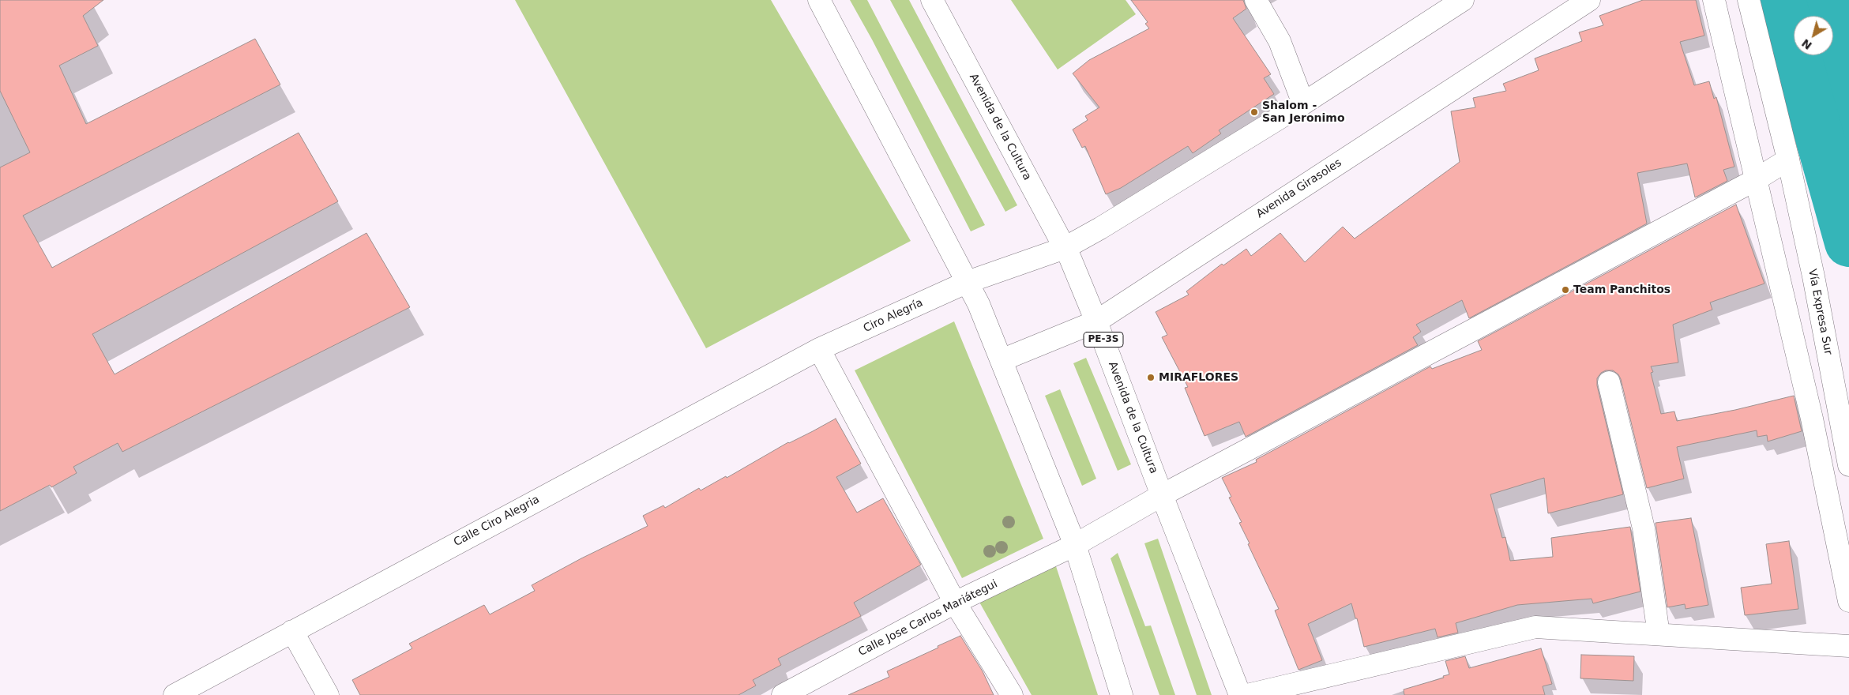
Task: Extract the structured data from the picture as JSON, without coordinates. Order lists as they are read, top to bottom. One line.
{"streets":{"main road":["Avenida de la Cultura","Avenida Girasoles","Vía Expresa Sur","Ciro Alegría","PE-3S","Calle Ciro Alegria","Calle Jose Carlos Mariátegui"]},"crossings":[["Avenida de la Cultura","Avenida Girasoles"],["Avenida de la Cultura","Calle Jose Carlos Mariátegui"],["Vía Expresa Sur","Calle Jose Carlos Mariátegui"],["Ciro Alegría","Calle Ciro Alegria"]],"places":["Shalom - San Jeronimo","Team Panchitos","MIRAFLORES"],"north":"bottom left"}
